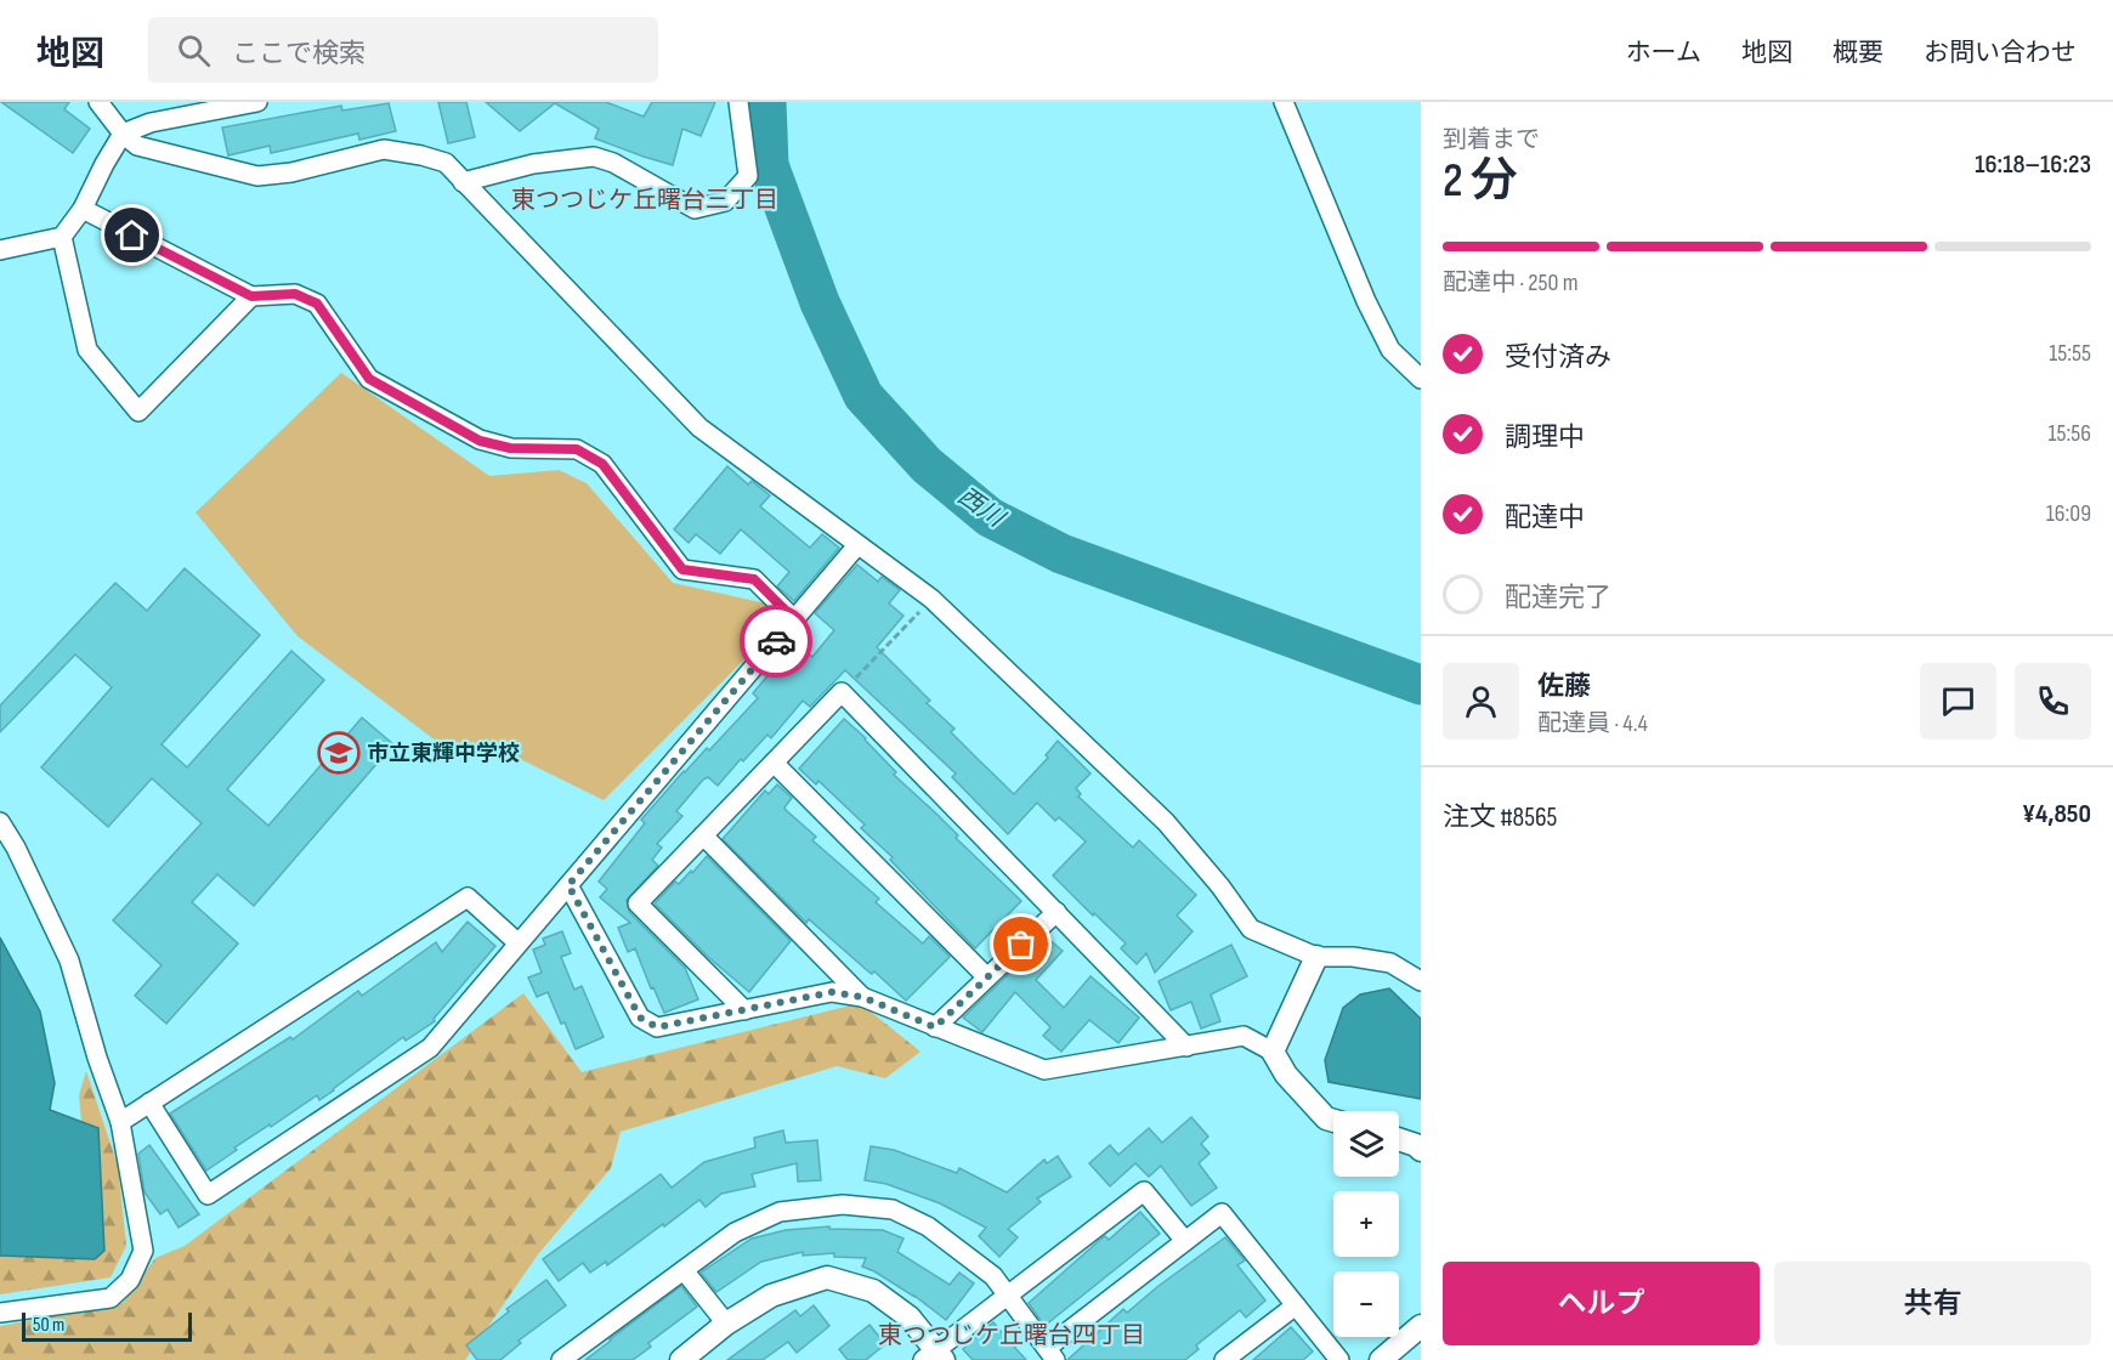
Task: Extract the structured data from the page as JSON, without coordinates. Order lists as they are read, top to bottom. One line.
{"districts":["東つつじケ丘曙台三丁目","東つつじケ丘曙台四丁目"],"water":["西川"],"places":{"school or university":["市立東輝中学校"]},"scale_bar":"50 m","page":{"header":"地図","search":"ここで検索","nav":["ホーム","地図","概要","お問い合わせ"],"heading":["2 分","到着まで","16:18–16:23"],"panel":["佐藤","配達員 · 4.4","注文 #8565","¥4,850"],"bar":"配達中 · 250 m","list":[["受付済み","15:55"],["調理中","15:56"],["配達中","16:09"],"配達完了"],"map_buttons":["+","−"],"buttons":["ヘルプ","共有"],"scale":"50 m"}}
